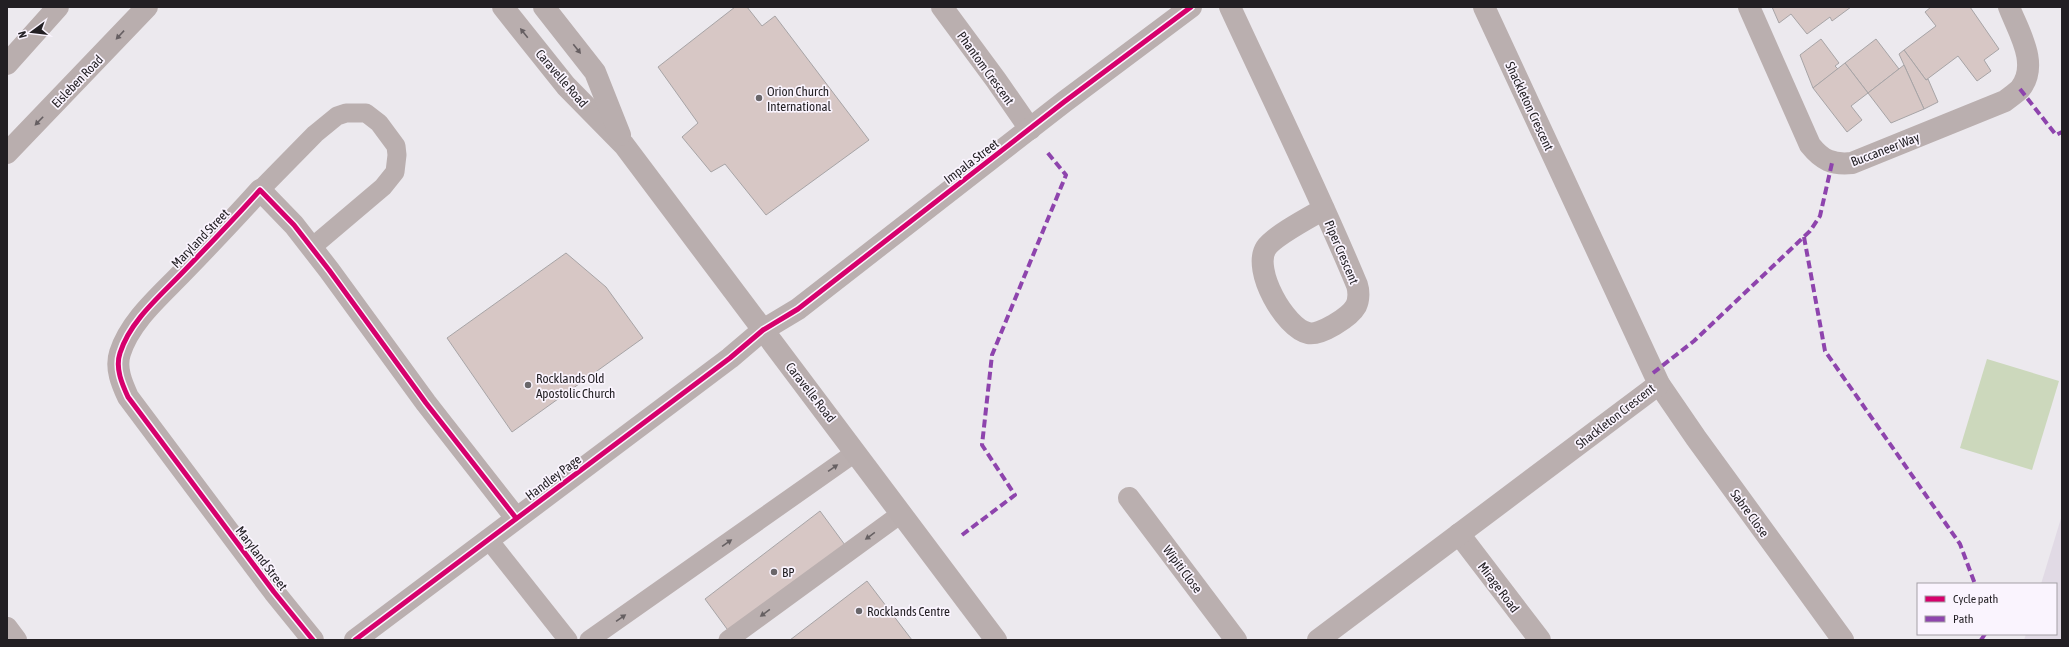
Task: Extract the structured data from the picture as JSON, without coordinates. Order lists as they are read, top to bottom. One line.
{"streets":{"street":["Phantom Crescent","Caravelle Road","Eisleben Road","Shackleton Crescent","Buccaneer Way","Impala Street","Maryland Street","Piper Crescent","Handley Page","Sabre Close","Wipiti Close","Mirage Road"]},"crossings":[["Phantom Crescent","Impala Street"],["Caravelle Road","Impala Street"],["Caravelle Road","Handley Page"],["Shackleton Crescent","Sabre Close"],["Shackleton Crescent","Mirage Road"],["Impala Street","Handley Page"]],"places":["Orion Church International","Rocklands Old Apostolic Church","BP","Rocklands Centre"],"legend":["Cycle path","Path"],"north":"left"}
